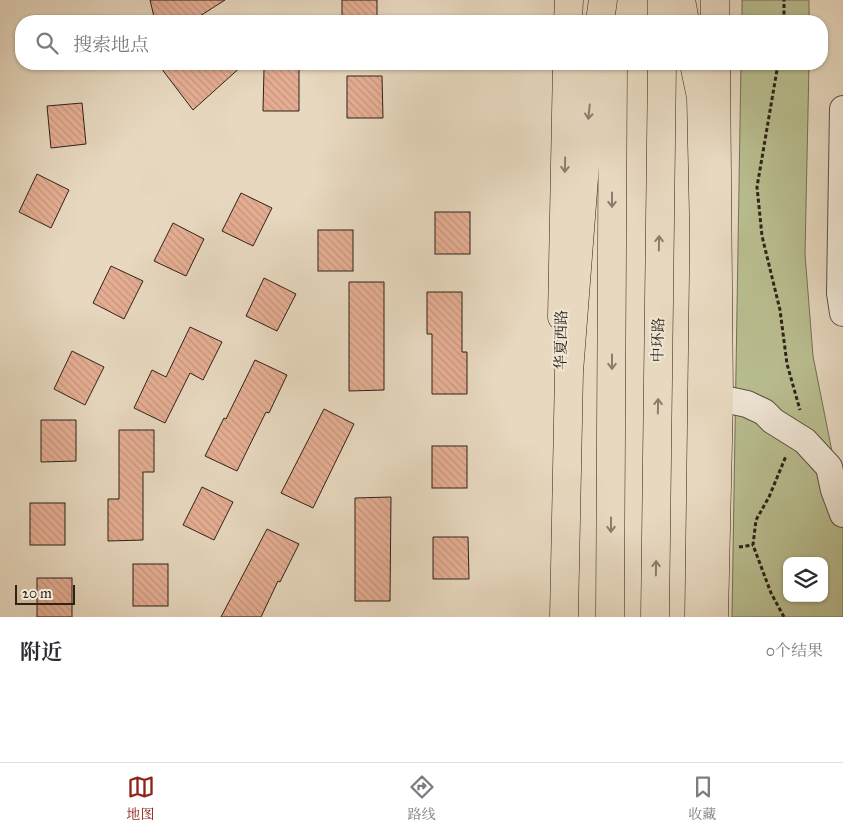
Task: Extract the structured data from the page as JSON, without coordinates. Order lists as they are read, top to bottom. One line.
{"streets":{"main road":["华夏西路","中环路"]},"scale_bar":"20 m","page":{"search":"搜索地点","scale":"20 m","heading":["附近","0个结果"],"nav":["地图","路线","收藏"]}}
